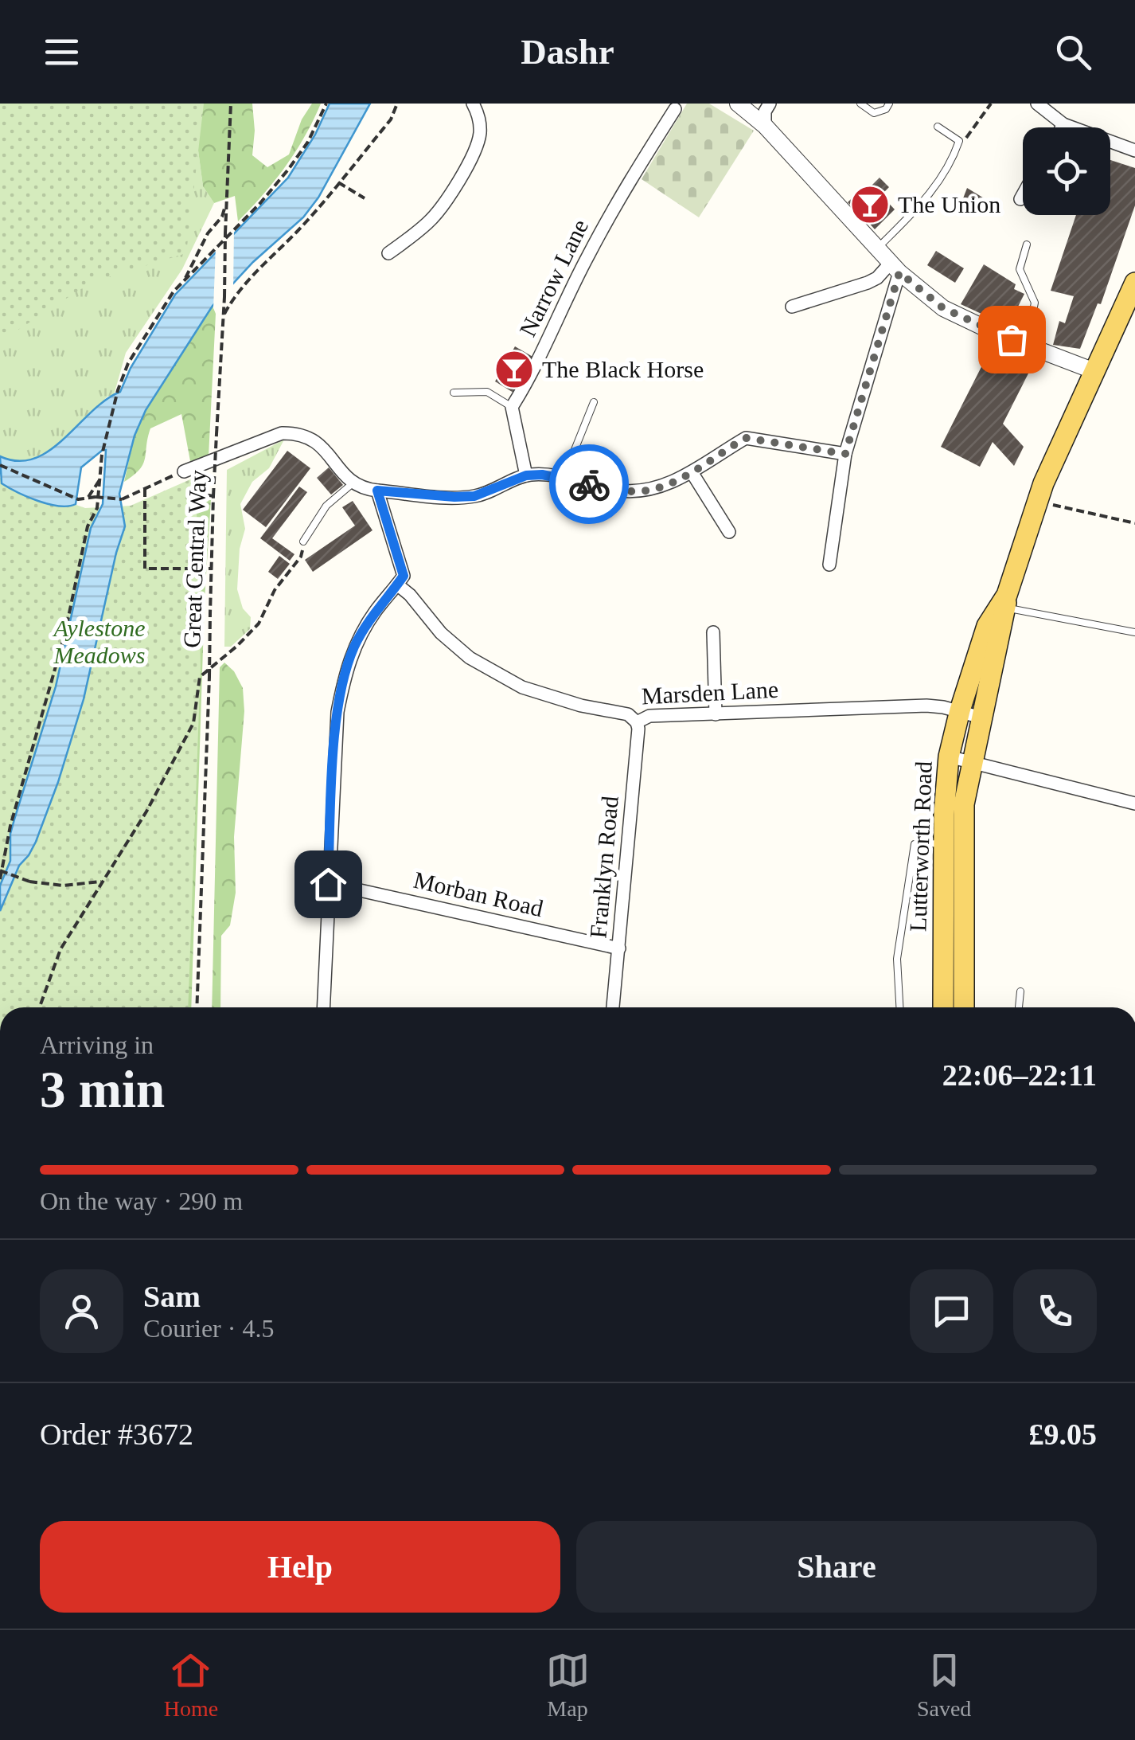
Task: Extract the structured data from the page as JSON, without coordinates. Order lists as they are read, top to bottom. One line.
{"streets":{"main road":["Lutterworth Road"],"street":["Narrow Lane","Marsden Lane","Franklyn Road","Morban Road"],"path":["Great Central Way"]},"crossings":[["Marsden Lane","Lutterworth Road"],["Marsden Lane","Franklyn Road"],["Franklyn Road","Morban Road"]],"parks":["Aylestone Meadows"],"places":{"bar":["The Union","The Black Horse"]},"page":{"header":"Dashr","heading":["3 min","Arriving in","22:06–22:11"],"panel":["Sam","Courier · 4.5","Order #3672","£9.05"],"bar":"On the way · 290 m","buttons":["Help","Share"],"tabs":["Home","Map","Saved"]}}
